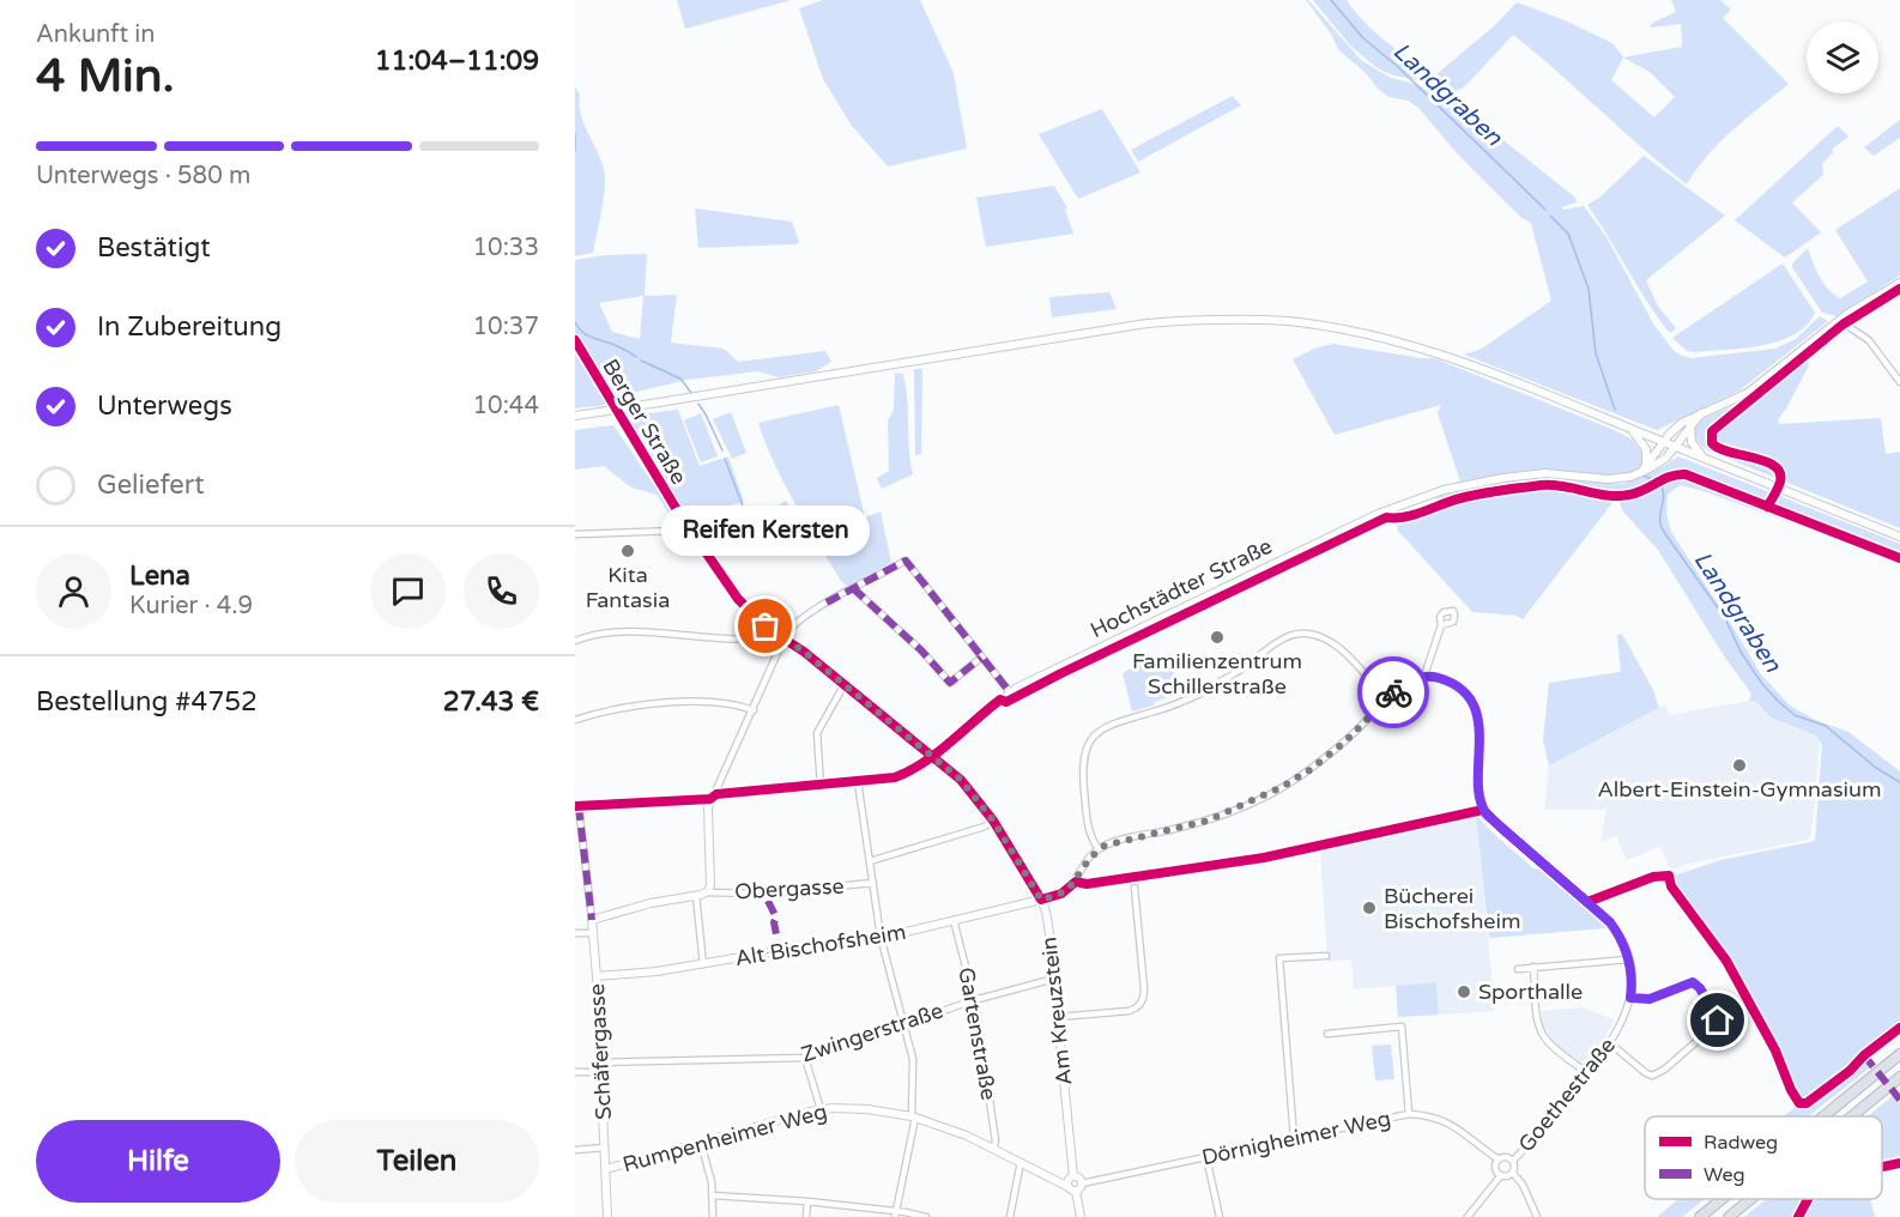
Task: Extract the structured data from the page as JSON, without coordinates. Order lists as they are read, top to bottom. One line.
{"streets":{"street":["Berger Straße","Hochstädter Straße","Obergasse","Alt Bischofsheim","Am Kreuzstein","Zwingerstraße","Gartenstraße","Schäfergasse","Goethestraße","Rumpenheimer Weg","Dörnigheimer Weg"]},"crossings":[["Berger Straße","Hochstädter Straße"],["Berger Straße","Am Kreuzstein"],["Hochstädter Straße","Am Kreuzstein"],["Obergasse","Schäfergasse"],["Alt Bischofsheim","Am Kreuzstein"],["Alt Bischofsheim","Gartenstraße"],["Alt Bischofsheim","Schäfergasse"],["Am Kreuzstein","Zwingerstraße"],["Am Kreuzstein","Rumpenheimer Weg"],["Zwingerstraße","Gartenstraße"],["Zwingerstraße","Schäfergasse"],["Gartenstraße","Rumpenheimer Weg"],["Schäfergasse","Rumpenheimer Weg"],["Goethestraße","Dörnigheimer Weg"]],"water":["Landgraben"],"places":["Kita Fantasia","Reifen Kersten","Familienzentrum Schillerstraße","Albert-Einstein-Gymnasium","Bücherei Bischofsheim","Sporthalle"],"legend":["Radweg","Weg"],"page":{"heading":["4 Min.","Ankunft in","11:04–11:09"],"panel":["Lena","Kurier · 4.9","Bestellung #4752","27.43 €"],"bar":"Unterwegs · 580 m","list":[["Bestätigt","10:33"],["In Zubereitung","10:37"],["Unterwegs","10:44"],"Geliefert"],"bubble":"Reifen Kersten","buttons":["Hilfe","Teilen"]}}
